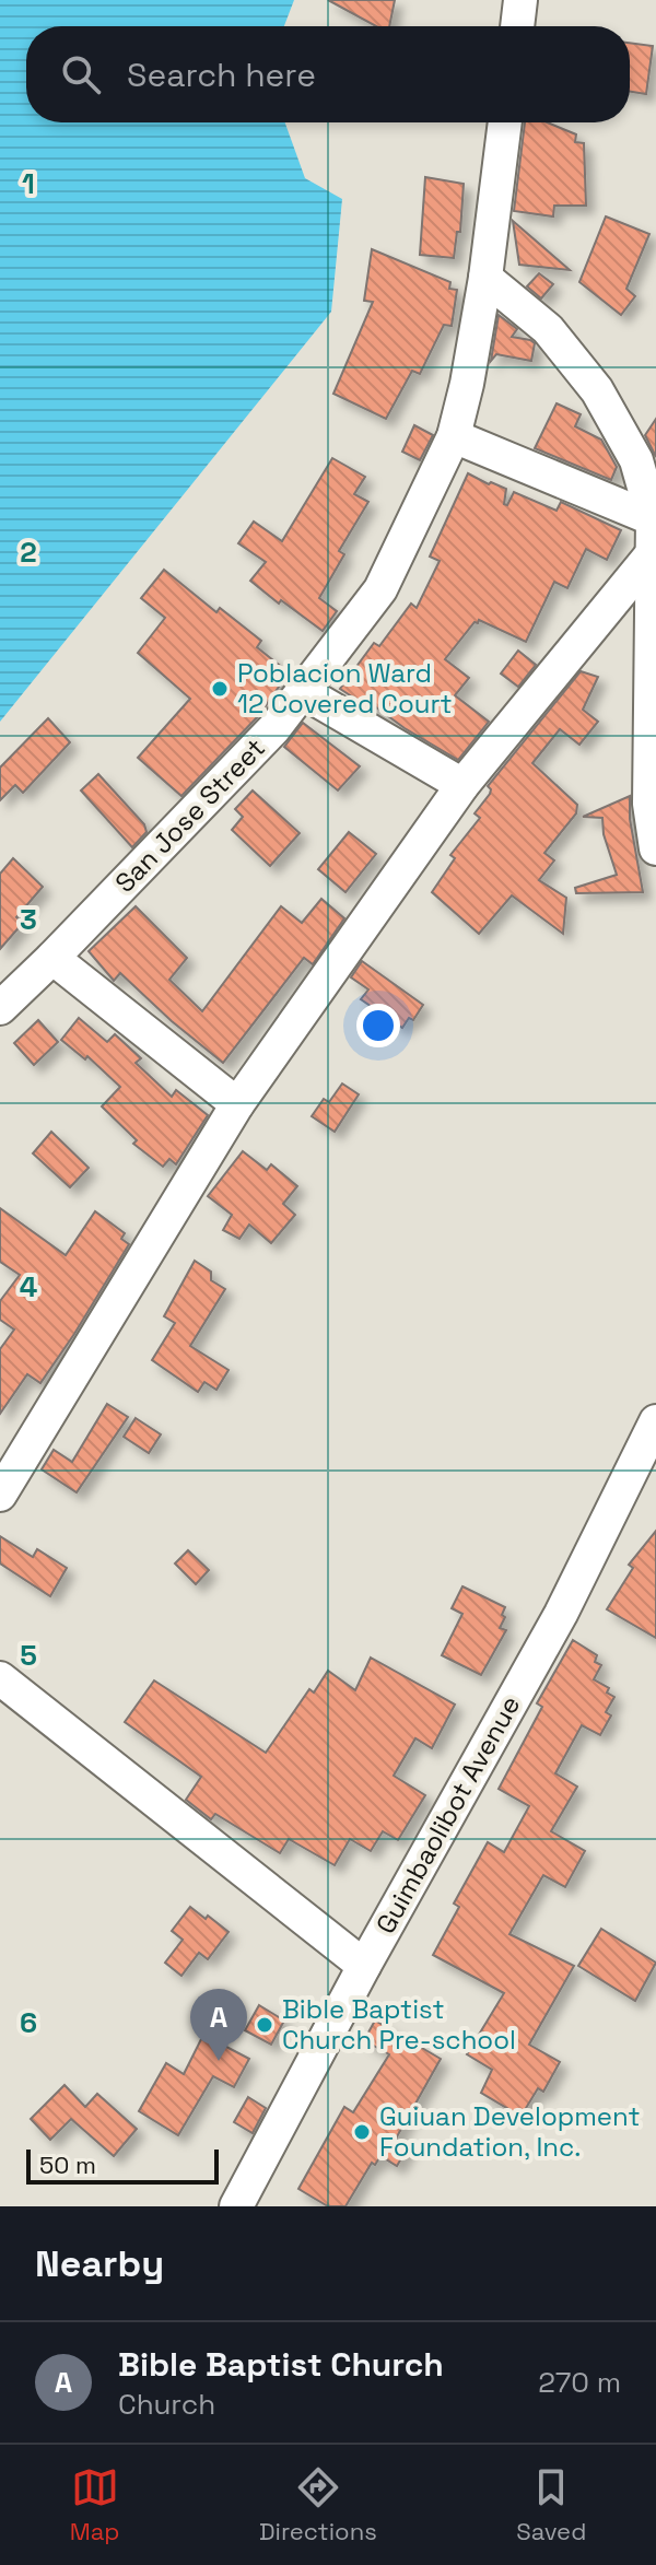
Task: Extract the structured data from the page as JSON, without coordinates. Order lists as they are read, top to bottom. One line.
{"streets":{"street":["San Jose Street","Guimbaolibot Avenue"]},"places":["Poblacion Ward 12 Covered Court","Bible Baptist Church Pre-school","Guiuan Development Foundation, Inc."],"scale_bar":"50 m","page":{"search":"Search here","pins":"A","scale":"50 m","heading":"Nearby","list":[{"mark":"A","name":"Bible Baptist Church","note":"Church","value":"270 m"}],"nav":["Map","Directions","Saved"]},"grid":{"rows":["1","2","3","4","5","6"]}}
